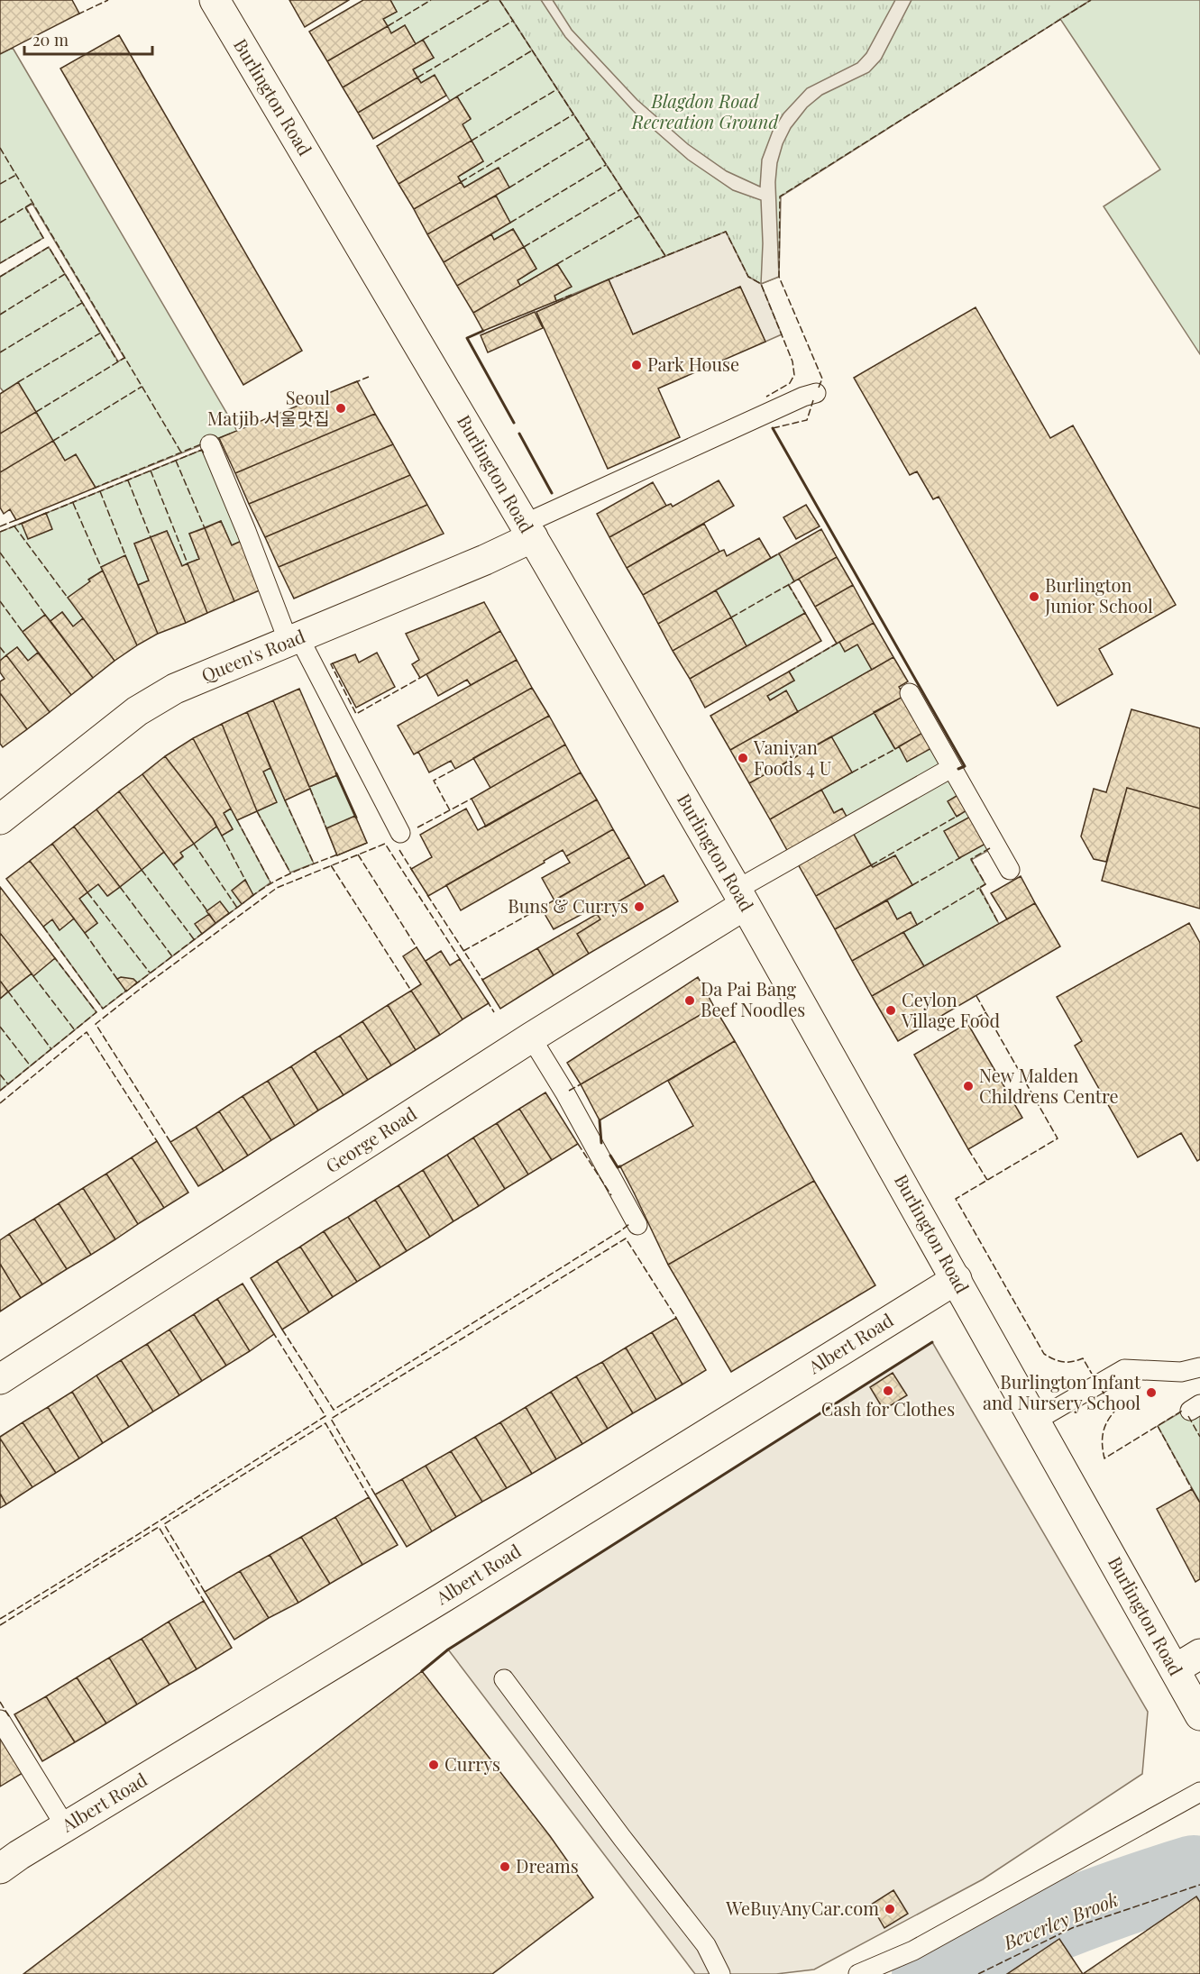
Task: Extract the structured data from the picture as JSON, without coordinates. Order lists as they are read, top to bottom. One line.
{"streets":{"street":["Burlington Road","Queen's Road","George Road","Albert Road"]},"crossings":[["Burlington Road","Queen's Road"],["Burlington Road","George Road"],["Burlington Road","Albert Road"]],"water":["Beverley Brook"],"parks":["Blagdon Road Recreation Ground"],"places":["Park House","Seoul Matjib 서울맛집","Burlington Junior School","Vaniyan Foods 4 U","Buns & Currys","Da Pai Bang Beef Noodles","Ceylon Village Food","New Malden Childrens Centre","Cash for Clothes","Burlington Infant and Nursery School","Currys","Dreams","WeBuyAnyCar.com"],"scale_bar":"20 m"}
